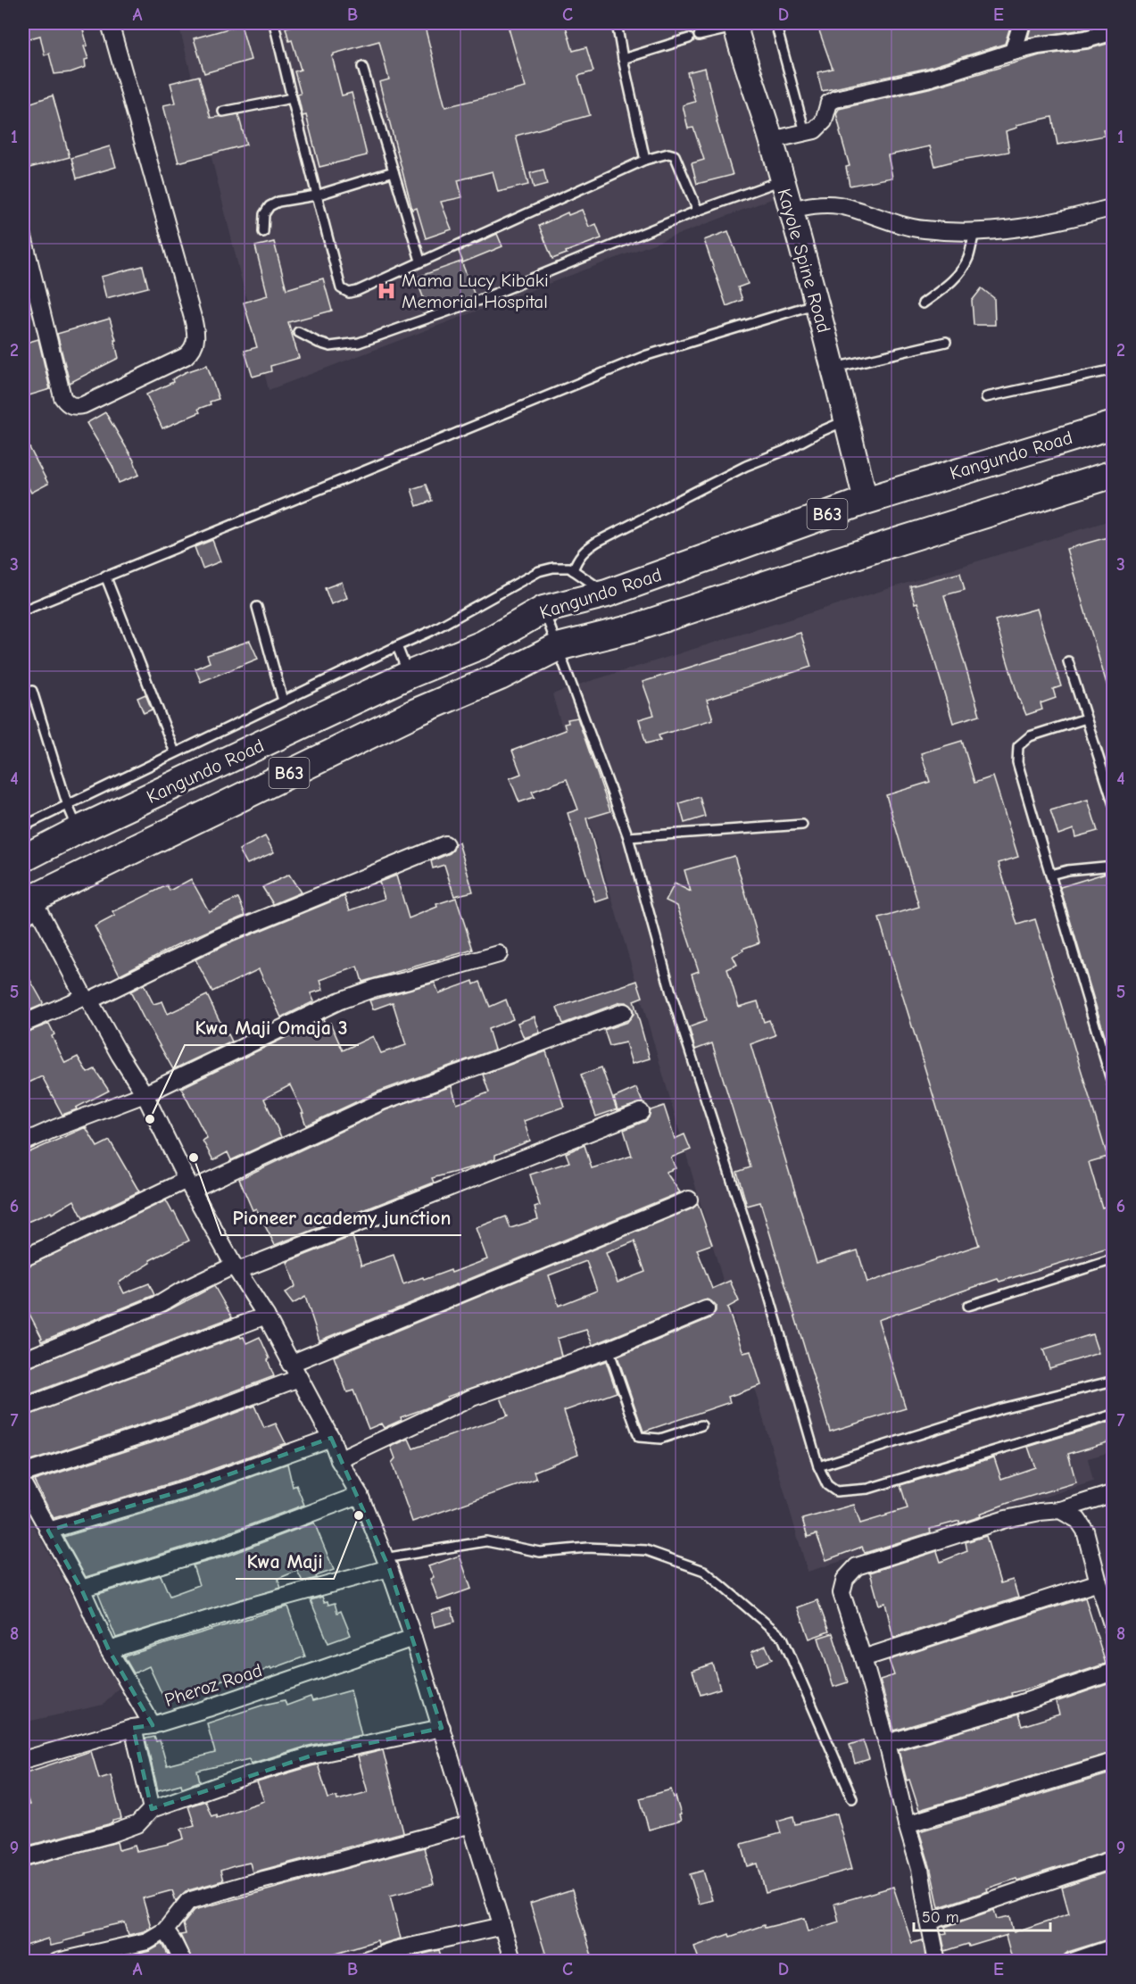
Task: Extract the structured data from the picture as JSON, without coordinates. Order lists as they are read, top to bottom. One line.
{"streets":{"highway":["Kangundo Road","B63"],"main road":["Kayole Spine Road"],"street":["Pheroz Road"]},"crossings":[["Kayole Spine Road","Kangundo Road"]],"places":{"hospital":["Mama Lucy Kibaki Memorial Hospital"],"other":["Kwa Maji Omaja 3","Pioneer academy junction","Kwa Maji"]},"scale_bar":"50 m","grid":{"columns":["A","B","C","D","E"],"rows":["1","2","3","4","5","6","7","8","9"]}}
